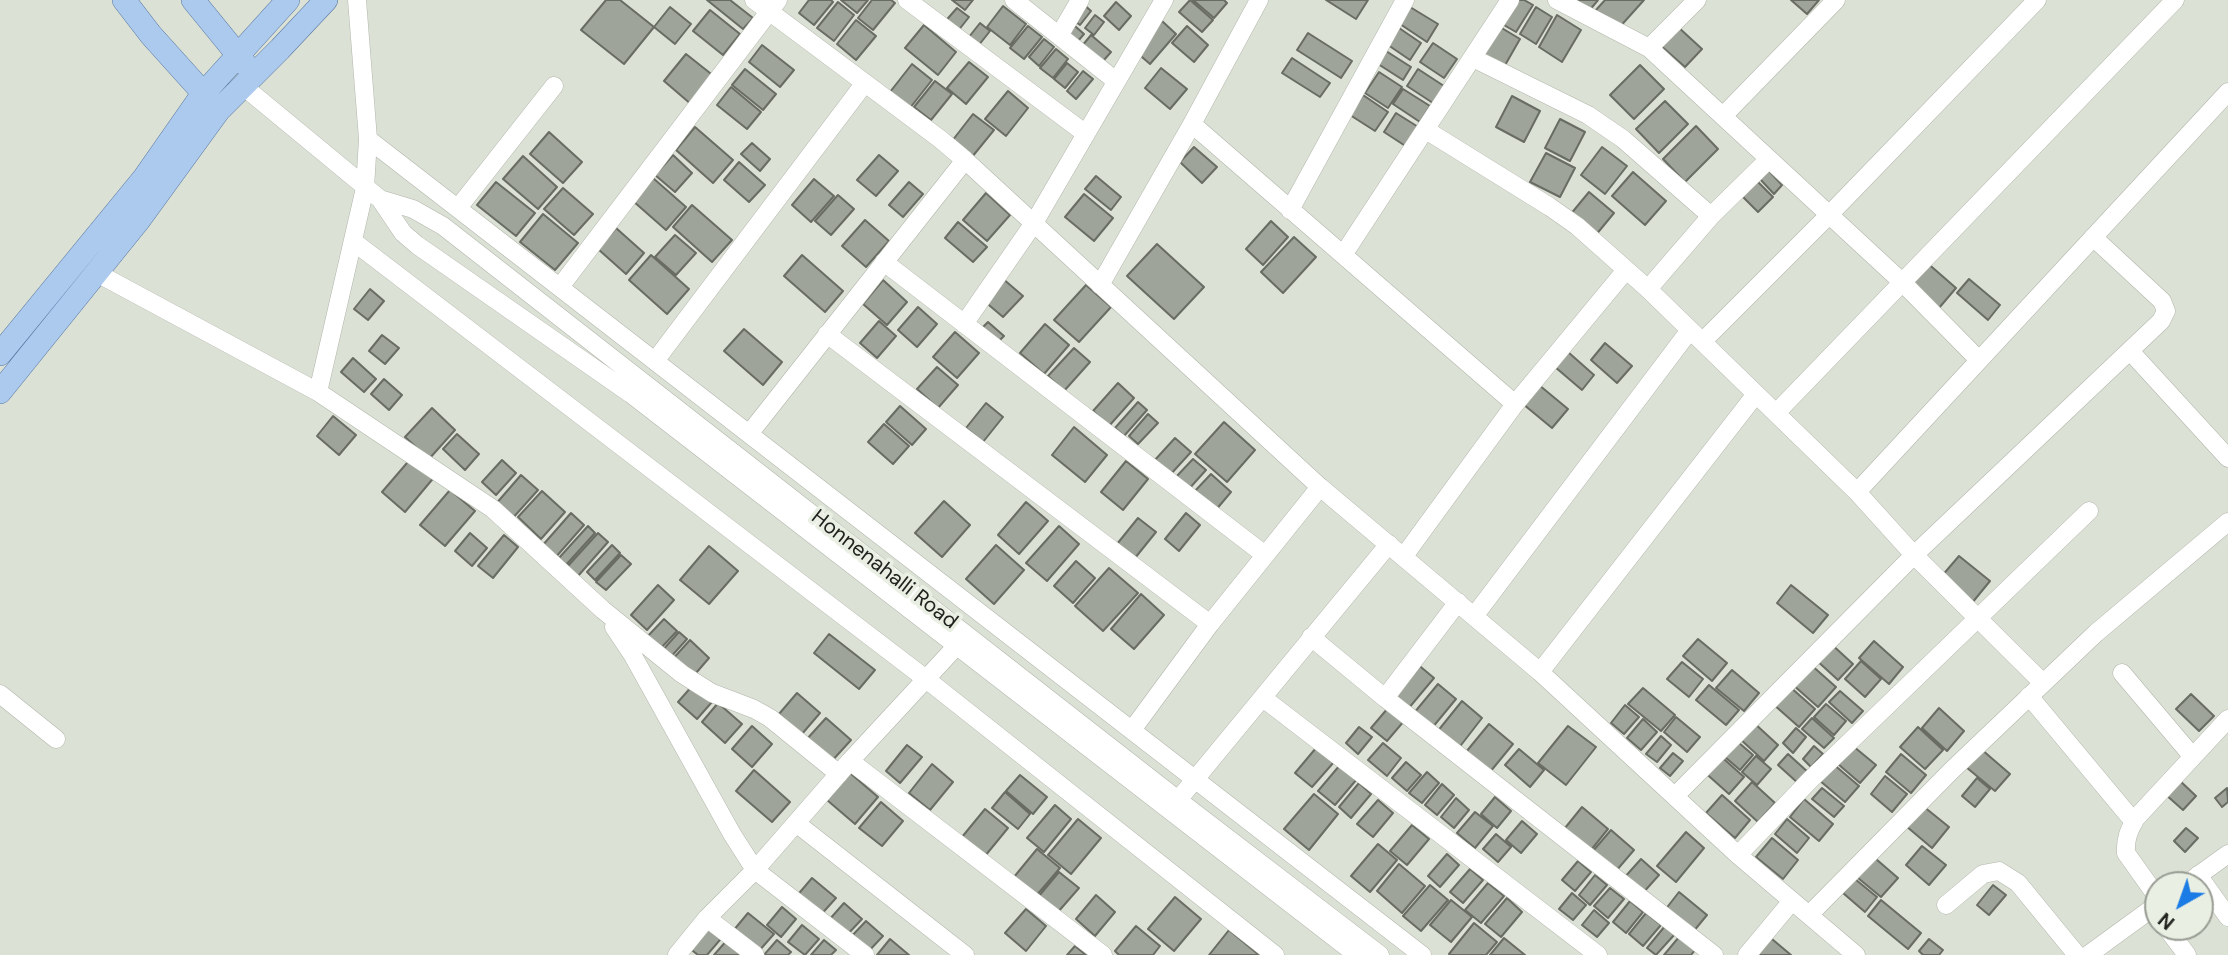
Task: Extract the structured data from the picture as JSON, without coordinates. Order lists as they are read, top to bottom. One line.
{"streets":{"street":["Honnenahalli Road"]},"north":"bottom left"}
